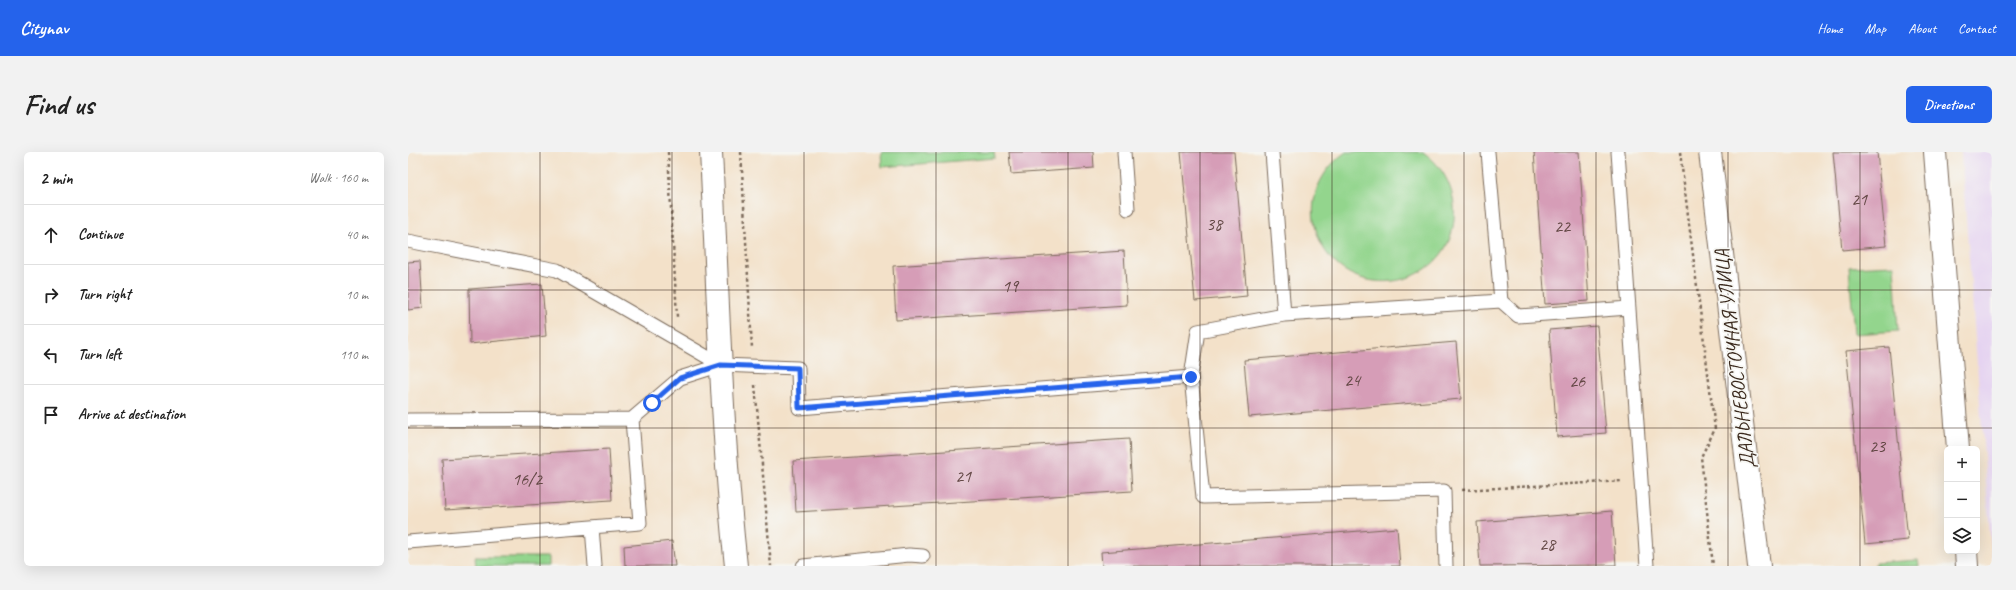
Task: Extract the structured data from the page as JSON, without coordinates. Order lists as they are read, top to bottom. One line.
{"streets":{"street":["ДАЛЬНЕВОСТОЧНАЯ УЛИЦА"]},"house_numbers":["21","38","22","19","24","26","23","21","16/2","28"],"page":{"header":"Citynav","nav":["Home","Map","About","Contact"],"buttons":"Directions","title":"Find us","heading":["2 min","Walk · 160 m"],"list":[["Continue","40 m"],["Turn right","10 m"],["Turn left","110 m"],"Arrive at destination"],"map_buttons":["+","−"]}}
